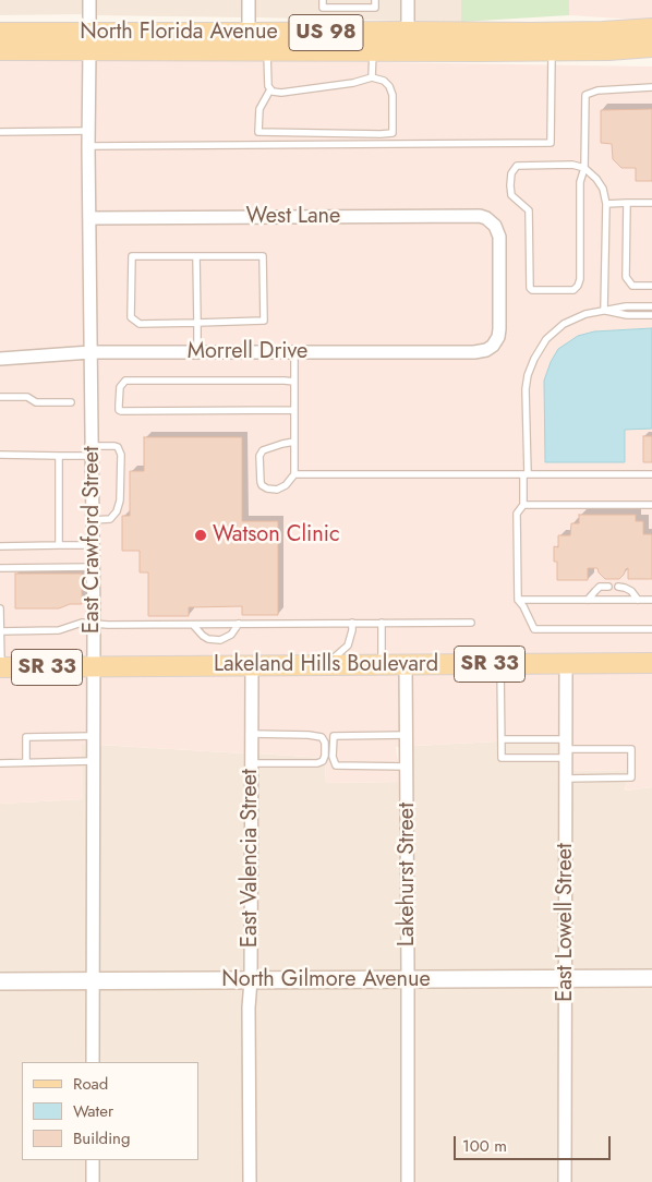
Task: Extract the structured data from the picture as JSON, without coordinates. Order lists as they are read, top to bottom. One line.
{"streets":{"main road":["North Florida Avenue","US 98","SR 33","Lakeland Hills Boulevard"],"street":["West Lane","Morrell Drive","East Crawford Street","East Valencia Street","Lakehurst Street","East Lowell Street","North Gilmore Avenue"]},"crossings":[["North Florida Avenue","East Crawford Street"],["West Lane","Morrell Drive"],["West Lane","East Crawford Street"],["Morrell Drive","East Crawford Street"],["East Crawford Street","Lakeland Hills Boulevard"],["East Crawford Street","North Gilmore Avenue"],["Lakeland Hills Boulevard","East Valencia Street"],["Lakeland Hills Boulevard","Lakehurst Street"],["Lakeland Hills Boulevard","East Lowell Street"],["East Valencia Street","North Gilmore Avenue"],["Lakehurst Street","North Gilmore Avenue"],["East Lowell Street","North Gilmore Avenue"]],"places":["Watson Clinic"],"legend":["Road","Water","Building"],"scale_bar":"100 m"}
